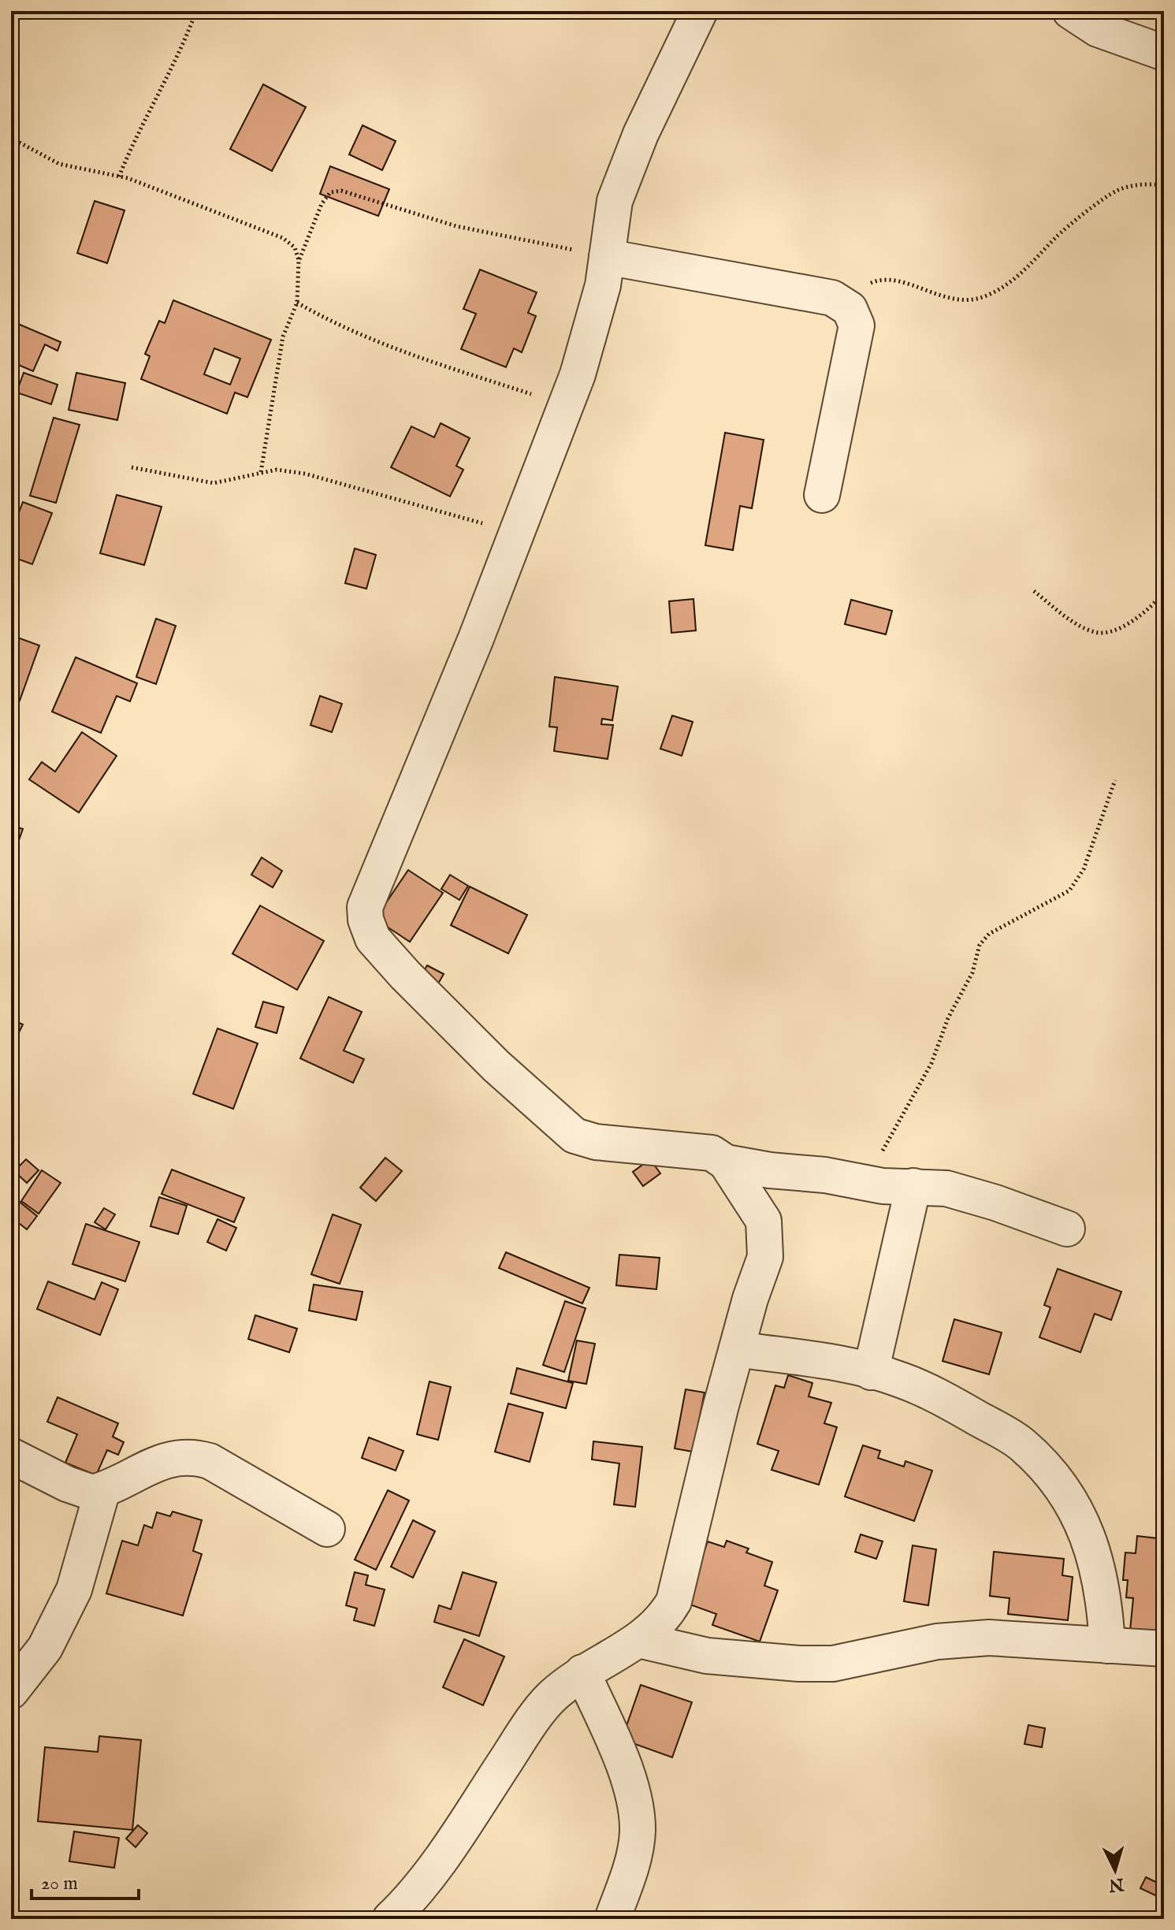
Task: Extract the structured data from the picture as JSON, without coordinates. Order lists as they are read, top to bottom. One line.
{"scale_bar":"20 m","north":"bottom"}
